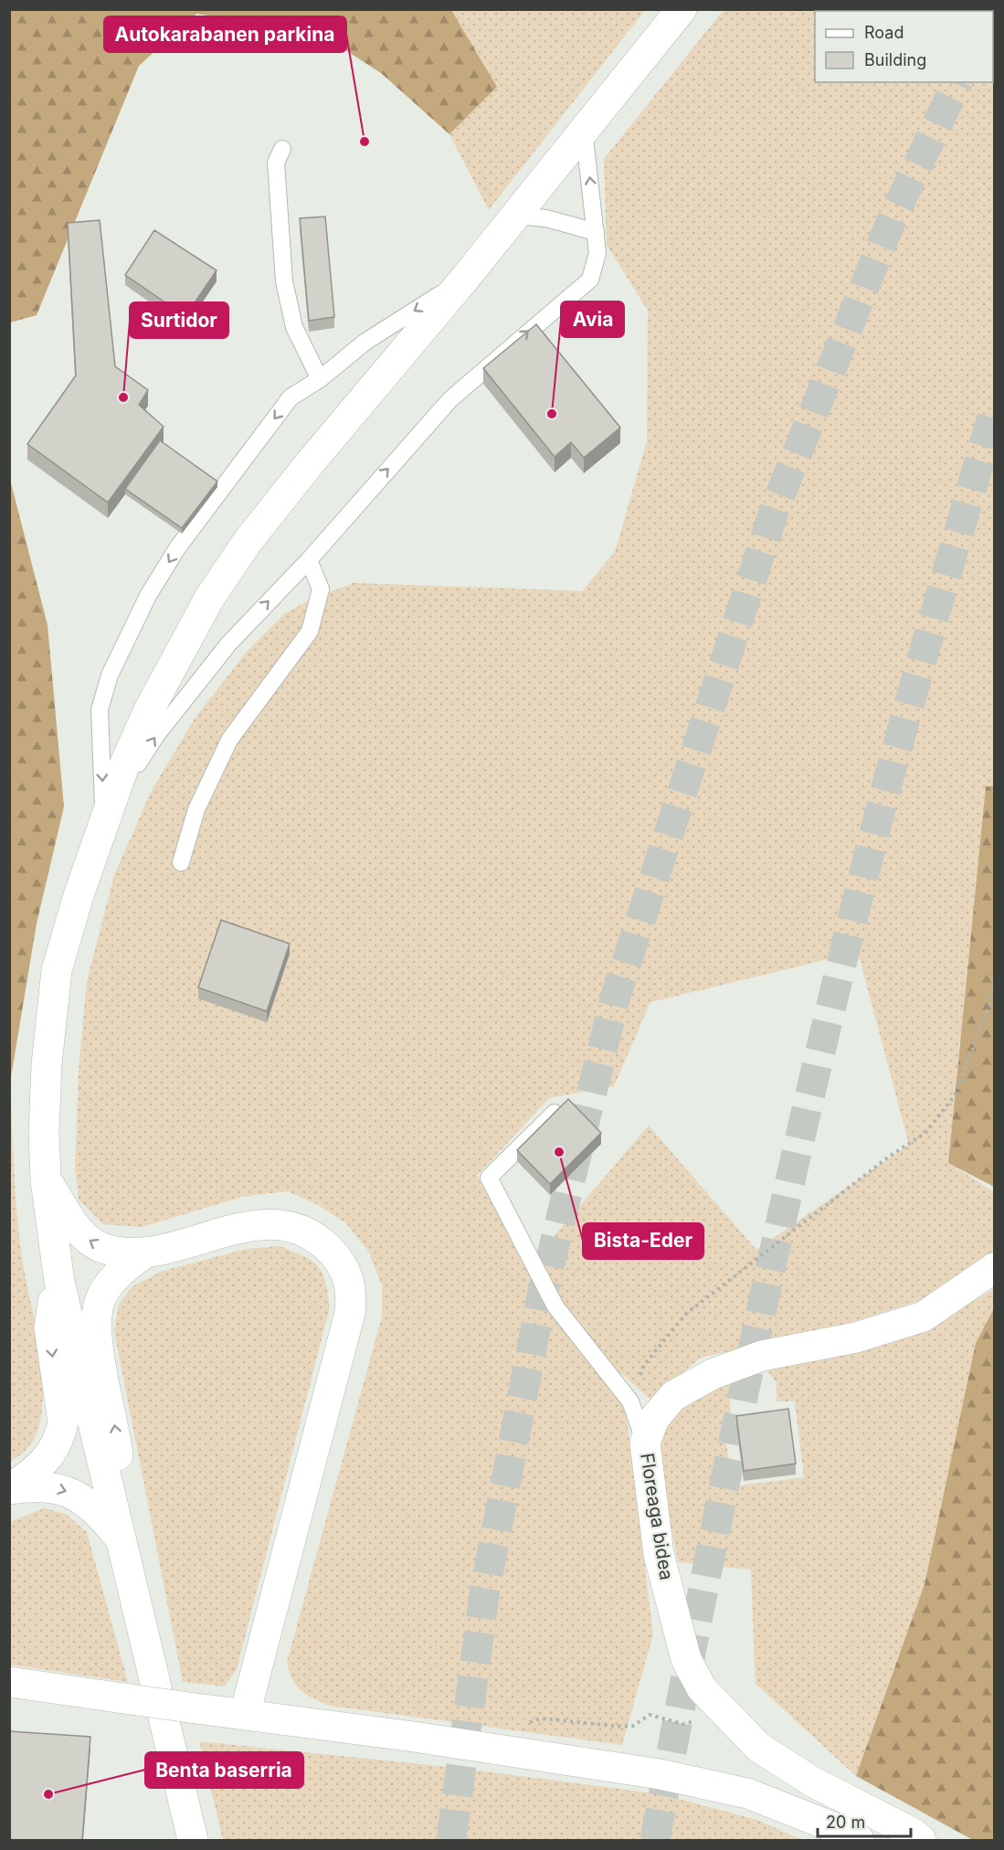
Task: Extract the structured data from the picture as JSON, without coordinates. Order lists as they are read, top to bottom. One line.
{"streets":{"main road":["Floreaga bidea"]},"places":["Autokarabanen parkina","Surtidor","Avia","Bista-Eder","Benta baserria"],"legend":["Road","Building"],"scale_bar":"20 m"}
